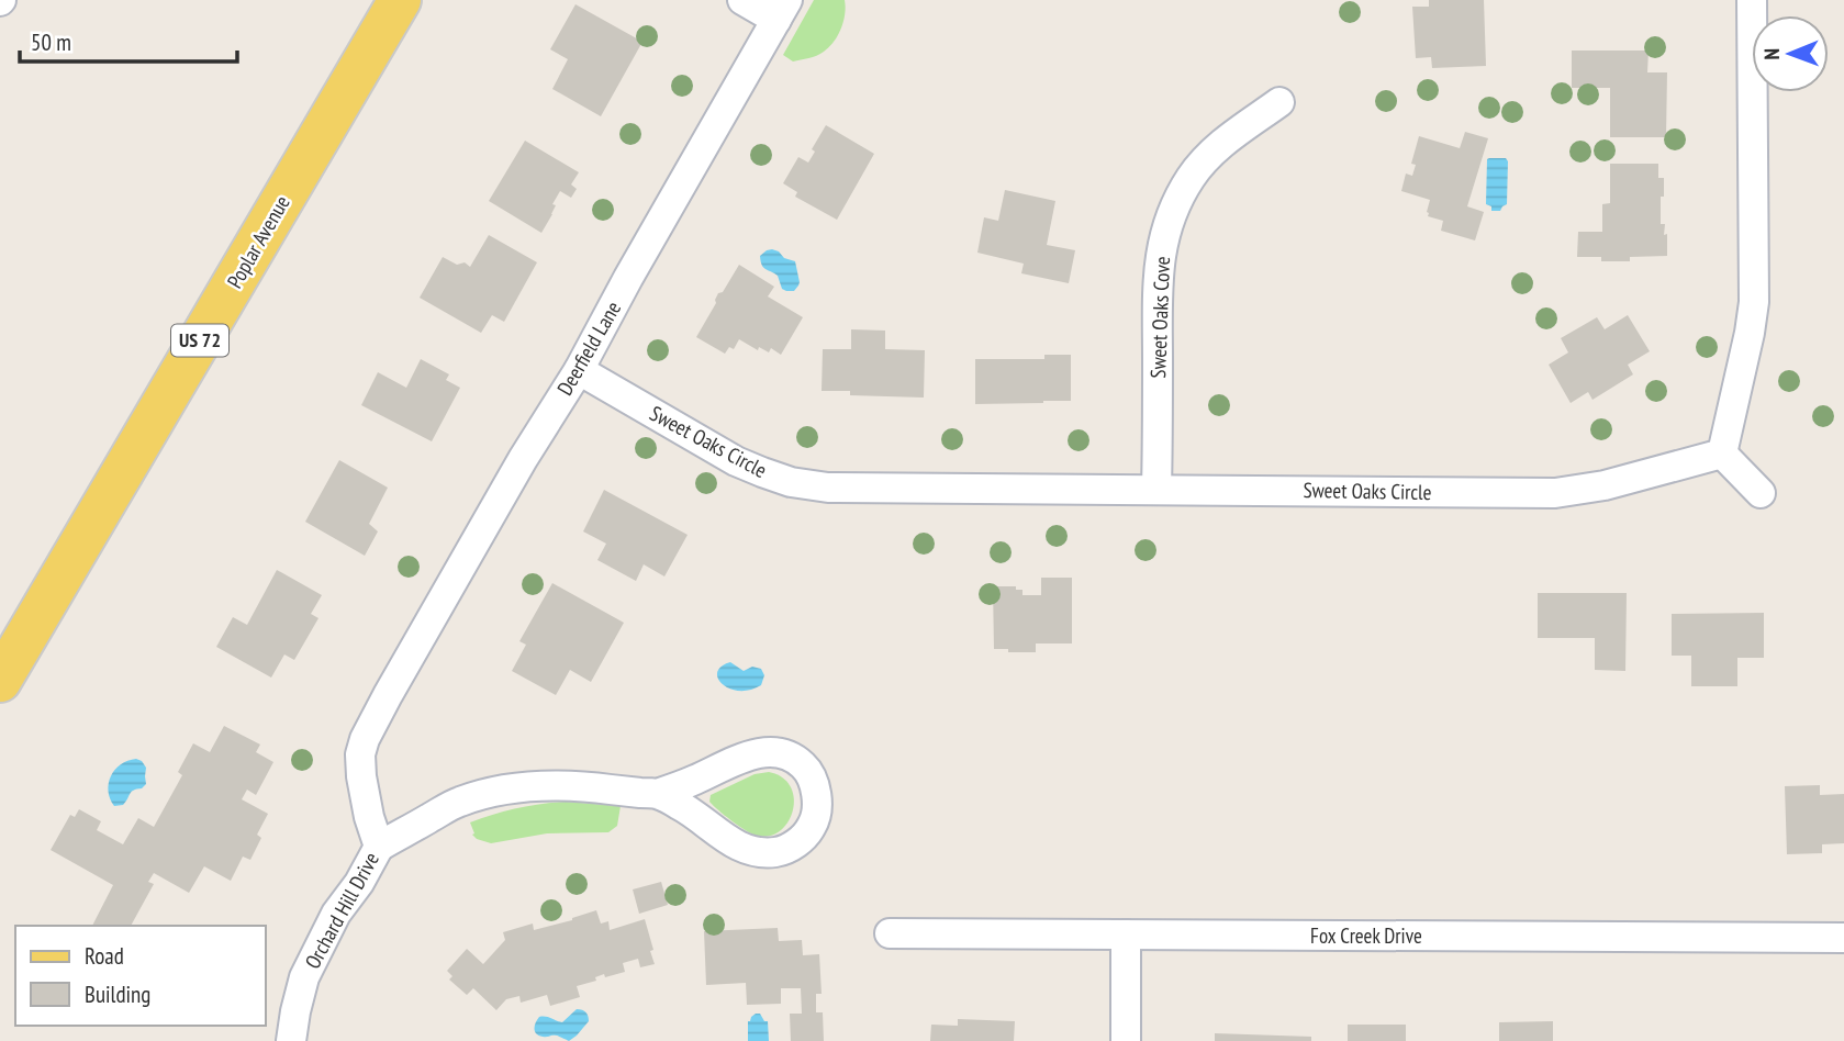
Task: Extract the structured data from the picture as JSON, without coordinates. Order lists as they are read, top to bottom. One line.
{"streets":{"main road":["Poplar Avenue","US 72"],"street":["Sweet Oaks Cove","Deerfield Lane","Sweet Oaks Circle","Orchard Hill Drive","Fox Creek Drive"]},"crossings":[["Sweet Oaks Cove","Sweet Oaks Circle"],["Deerfield Lane","Sweet Oaks Circle"],["Deerfield Lane","Orchard Hill Drive"]],"legend":["Road","Building"],"scale_bar":"50 m","north":"left"}
